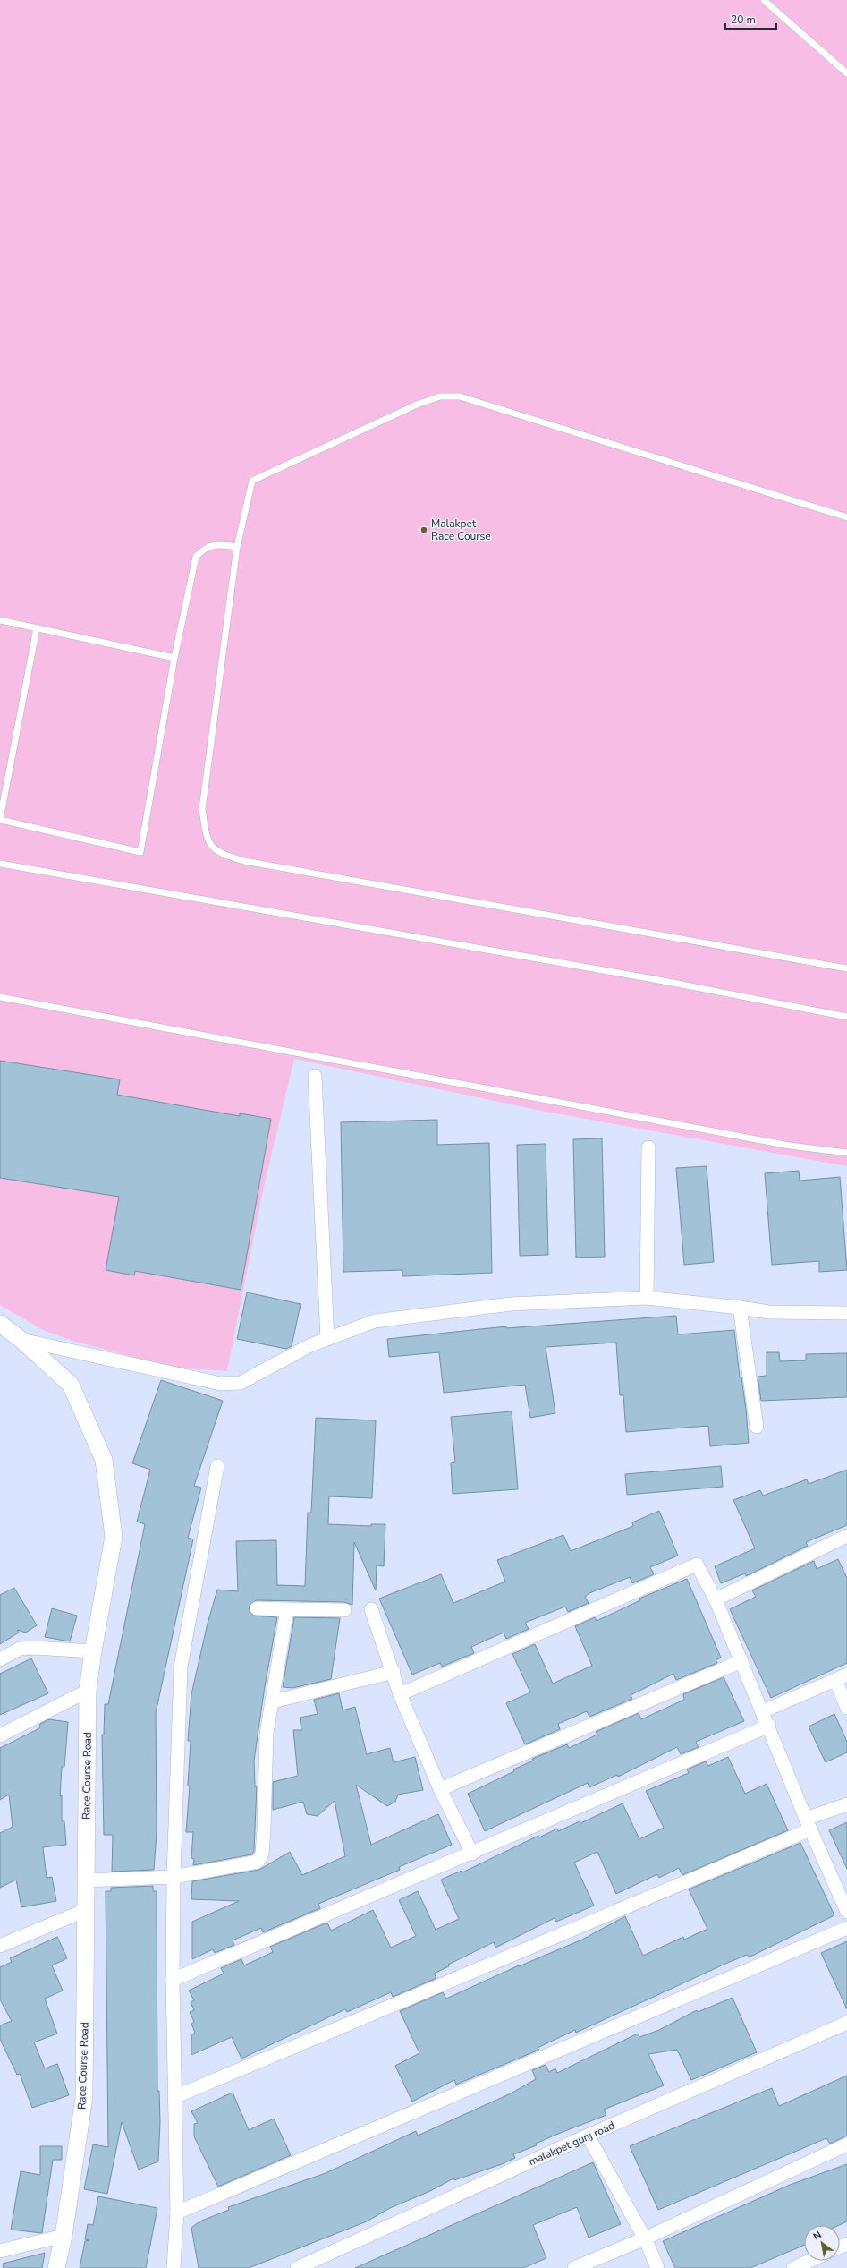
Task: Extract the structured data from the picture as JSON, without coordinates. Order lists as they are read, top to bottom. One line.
{"streets":{"street":["Race Course Road","malakpet gunj road"]},"places":["Malakpet Race Course"],"scale_bar":"20 m","north":"top left"}
